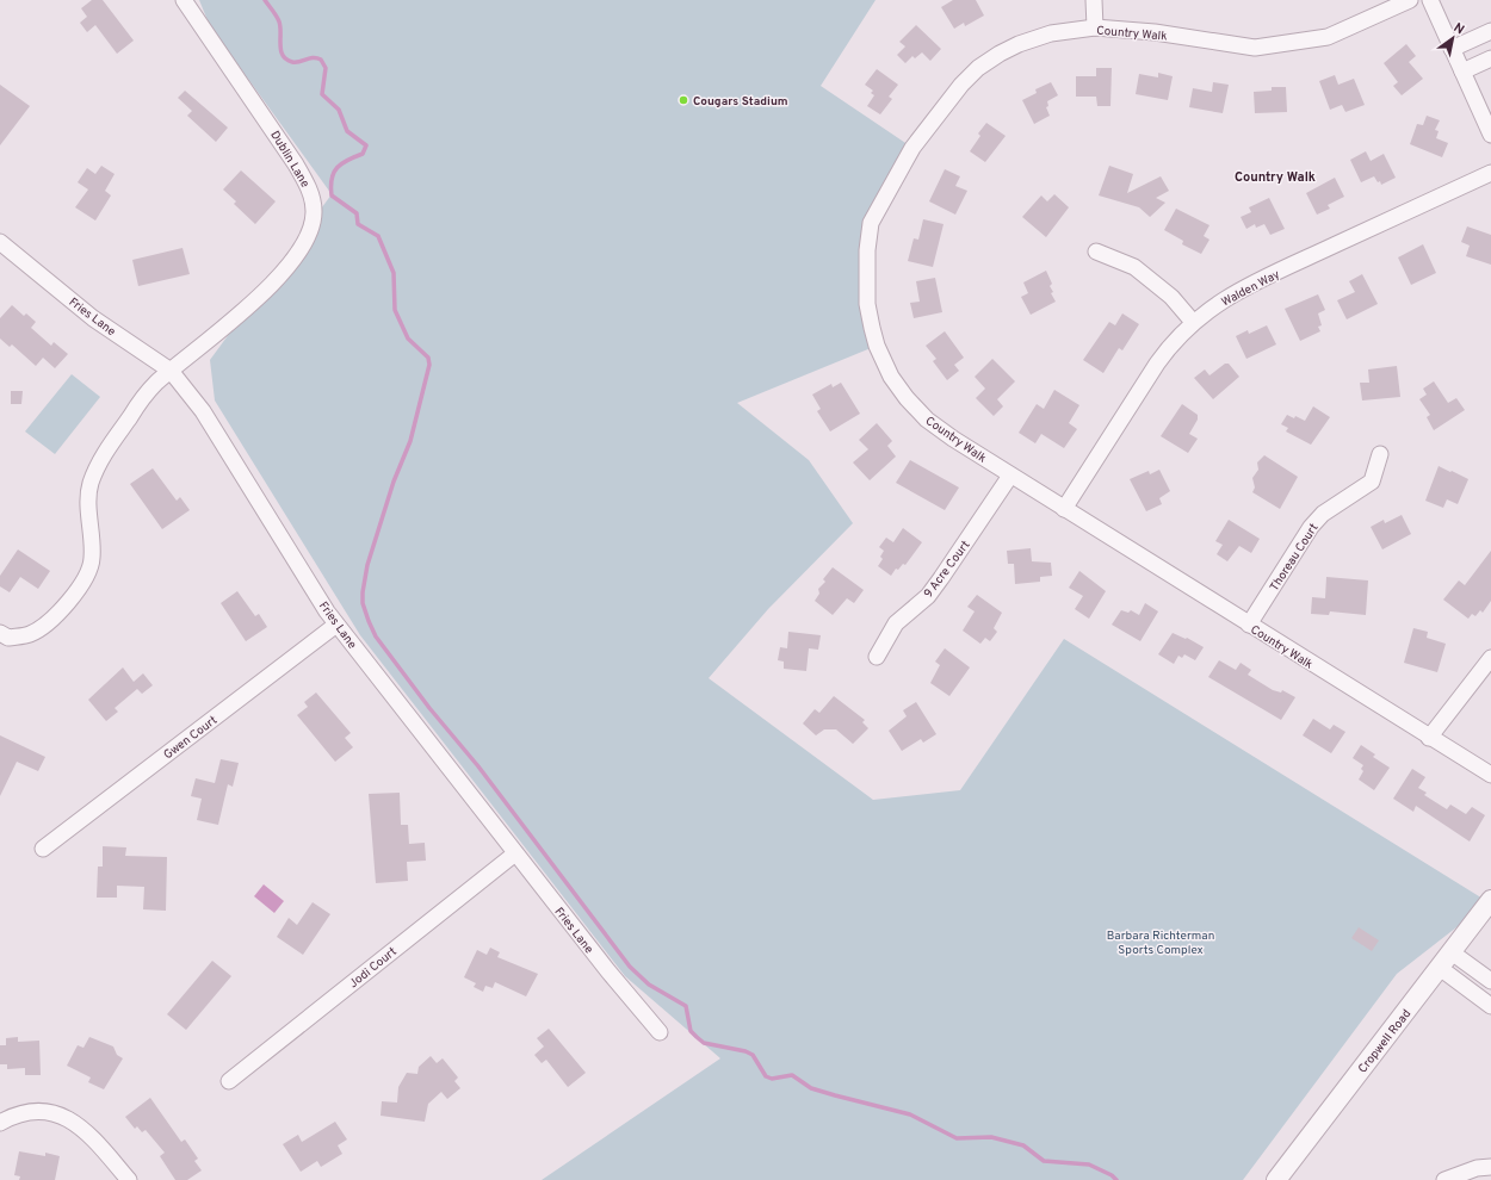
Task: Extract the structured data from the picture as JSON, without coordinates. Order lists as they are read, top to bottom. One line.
{"streets":{"street":["Country Walk","Dublin Lane","Walden Way","Fries Lane","Thoreau Court","9 Acre Court","Gwen Court","Jodi Court","Cropwell Road"]},"crossings":[["Country Walk","Walden Way"],["Country Walk","Thoreau Court"],["Country Walk","9 Acre Court"],["Dublin Lane","Fries Lane"],["Fries Lane","Gwen Court"],["Fries Lane","Jodi Court"]],"districts":["Country Walk"],"parks":["Barbara Richterman Sports Complex"],"places":["Cougars Stadium"],"north":"top right"}
